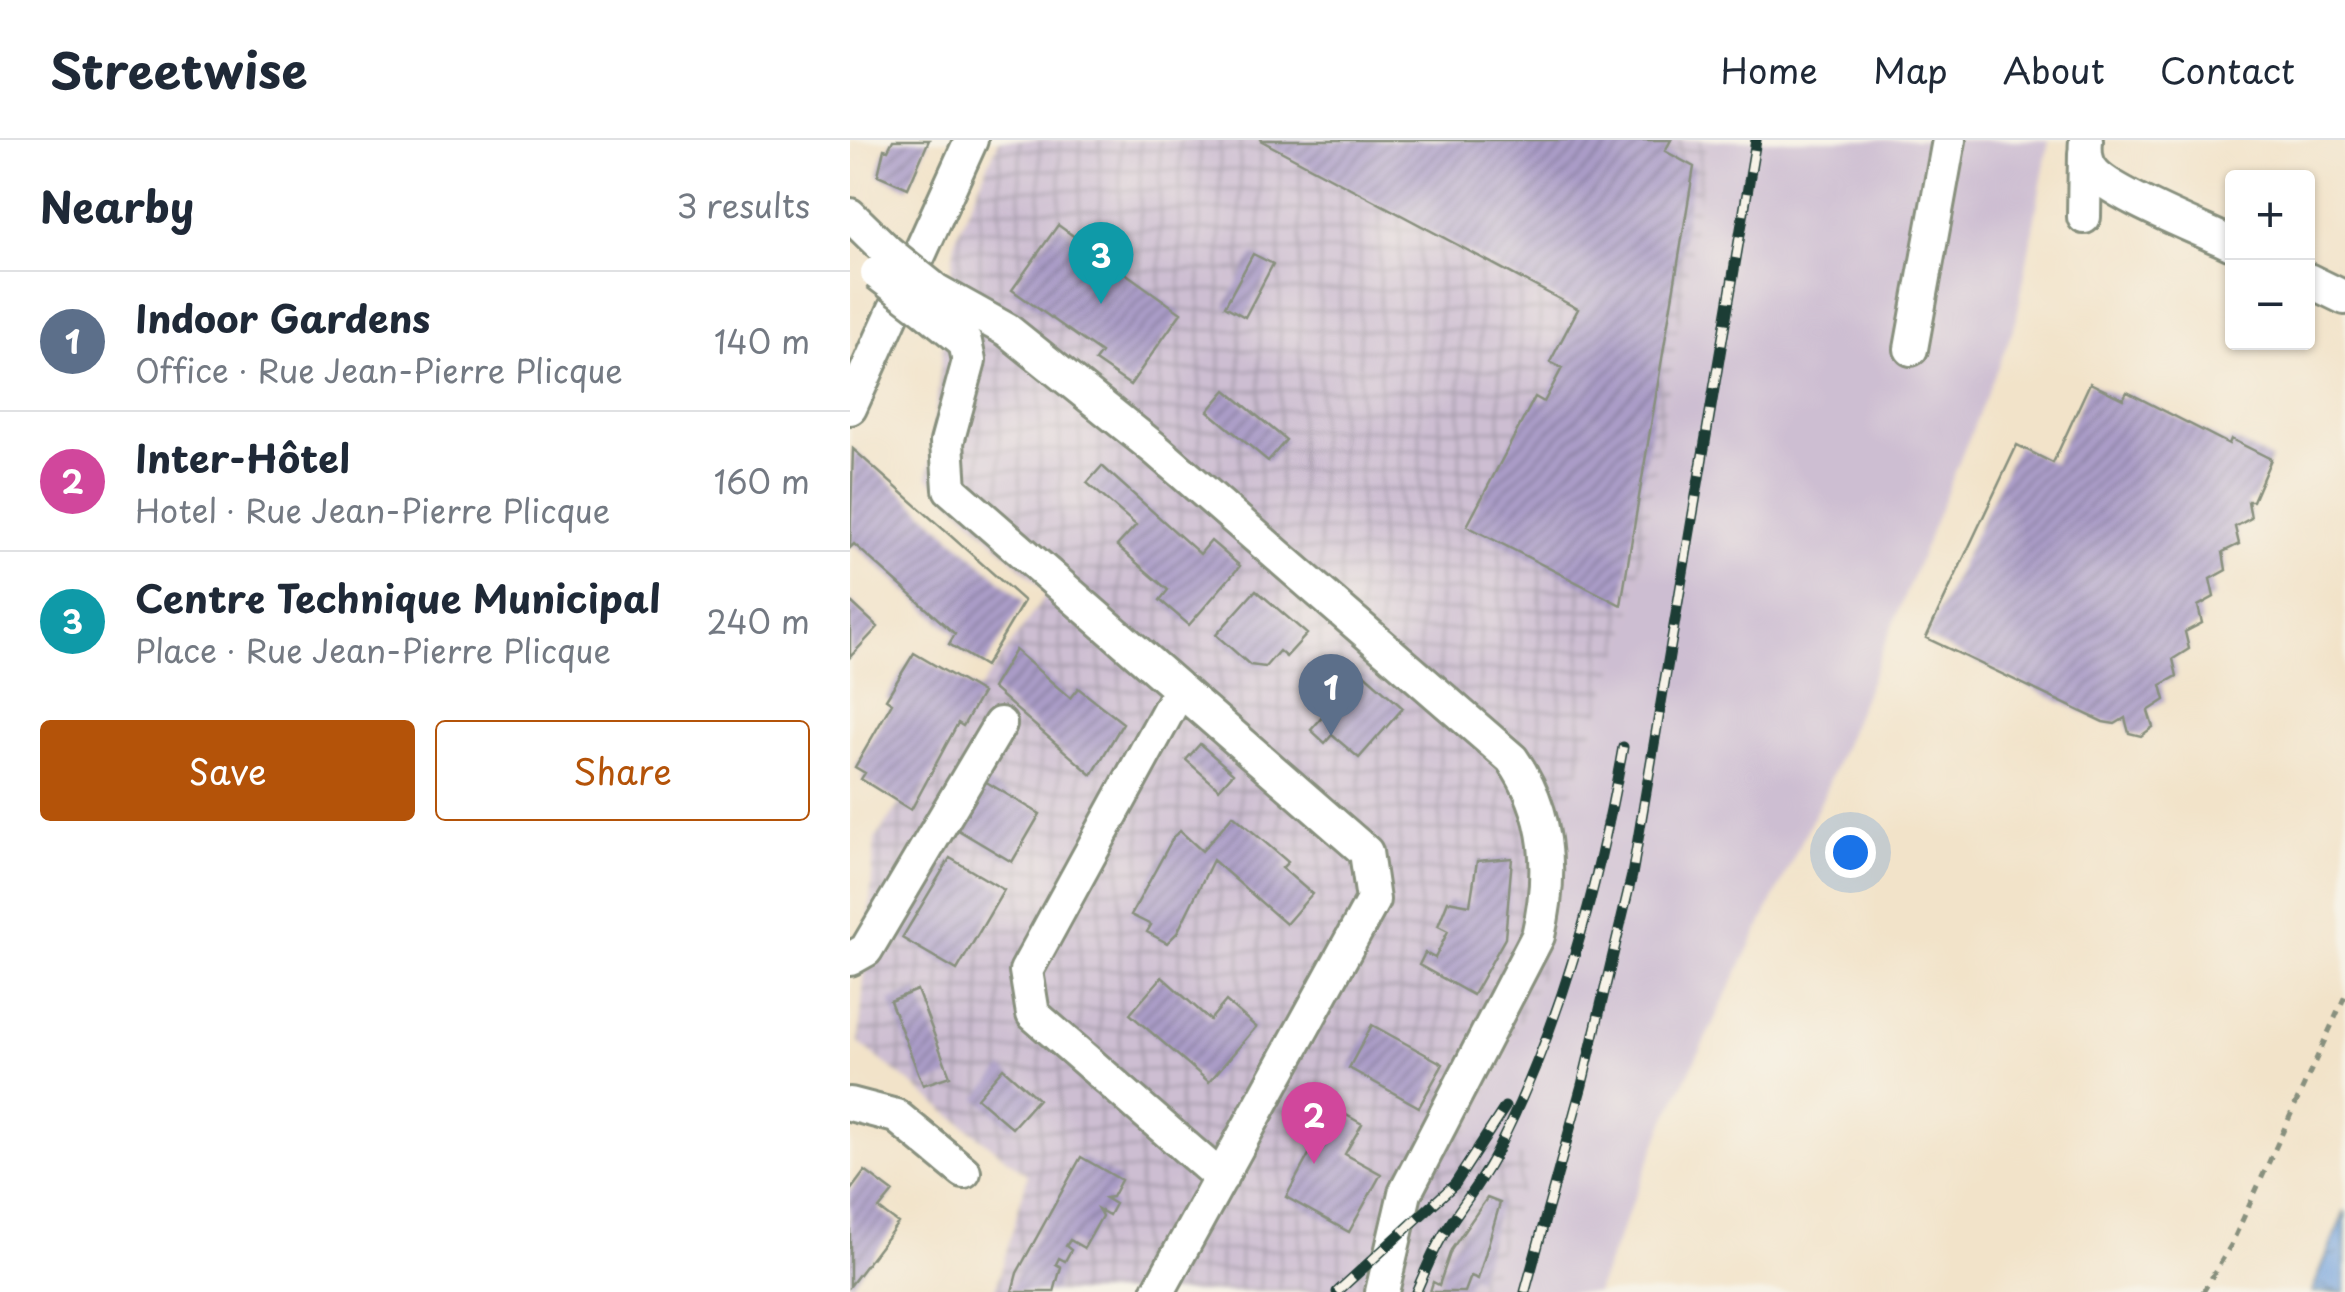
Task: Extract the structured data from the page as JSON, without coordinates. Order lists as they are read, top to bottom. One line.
{"page":{"header":"Streetwise","nav":["Home","Map","About","Contact"],"heading":["Nearby","3 results"],"map_buttons":["+","−"],"pins":["3","1","2"],"list":[{"mark":"1","name":"Indoor Gardens","note":"Office · Rue Jean-Pierre Plicque","value":"140 m"},{"mark":"2","name":"Inter-Hôtel","note":"Hotel · Rue Jean-Pierre Plicque","value":"160 m"},{"mark":"3","name":"Centre Technique Municipal","note":"Place · Rue Jean-Pierre Plicque","value":"240 m"}],"buttons":["Save","Share"]}}
